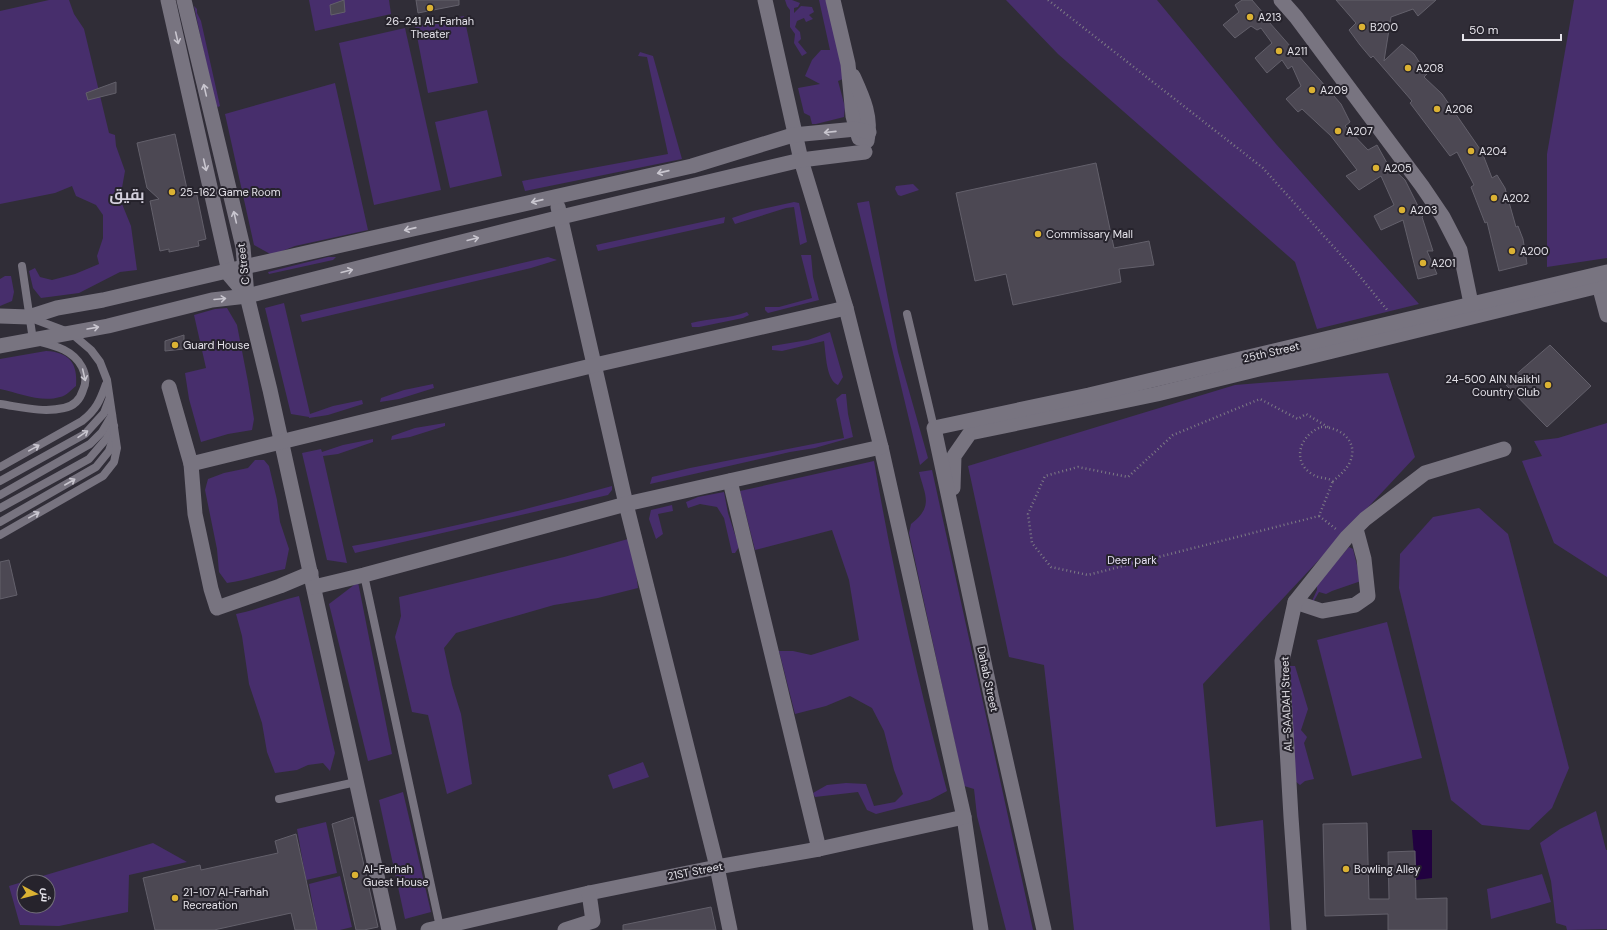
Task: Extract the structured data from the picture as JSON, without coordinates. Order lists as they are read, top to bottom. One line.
{"streets":{"street":["C Street","25th Street","Dahab Street","AL-SAADAH Street","21ST Street"]},"crossings":[["25th Street","Dahab Street"]],"districts":["بقيق"],"parks":["Deer park"],"places":["26-241 Al-Farhah Theater","A213","B200","A211","A208","A209","A206","A207","A204","A205","25-162 Game Room","A202","A203","Commissary Mall","A200","A201","Guard House","24-500 AIN Naikhl Country Club","Bowling Alley","Al-Farhah Guest House","21-107 Al-Farhah Recreation"],"scale_bar":"50 m","north":"right"}
